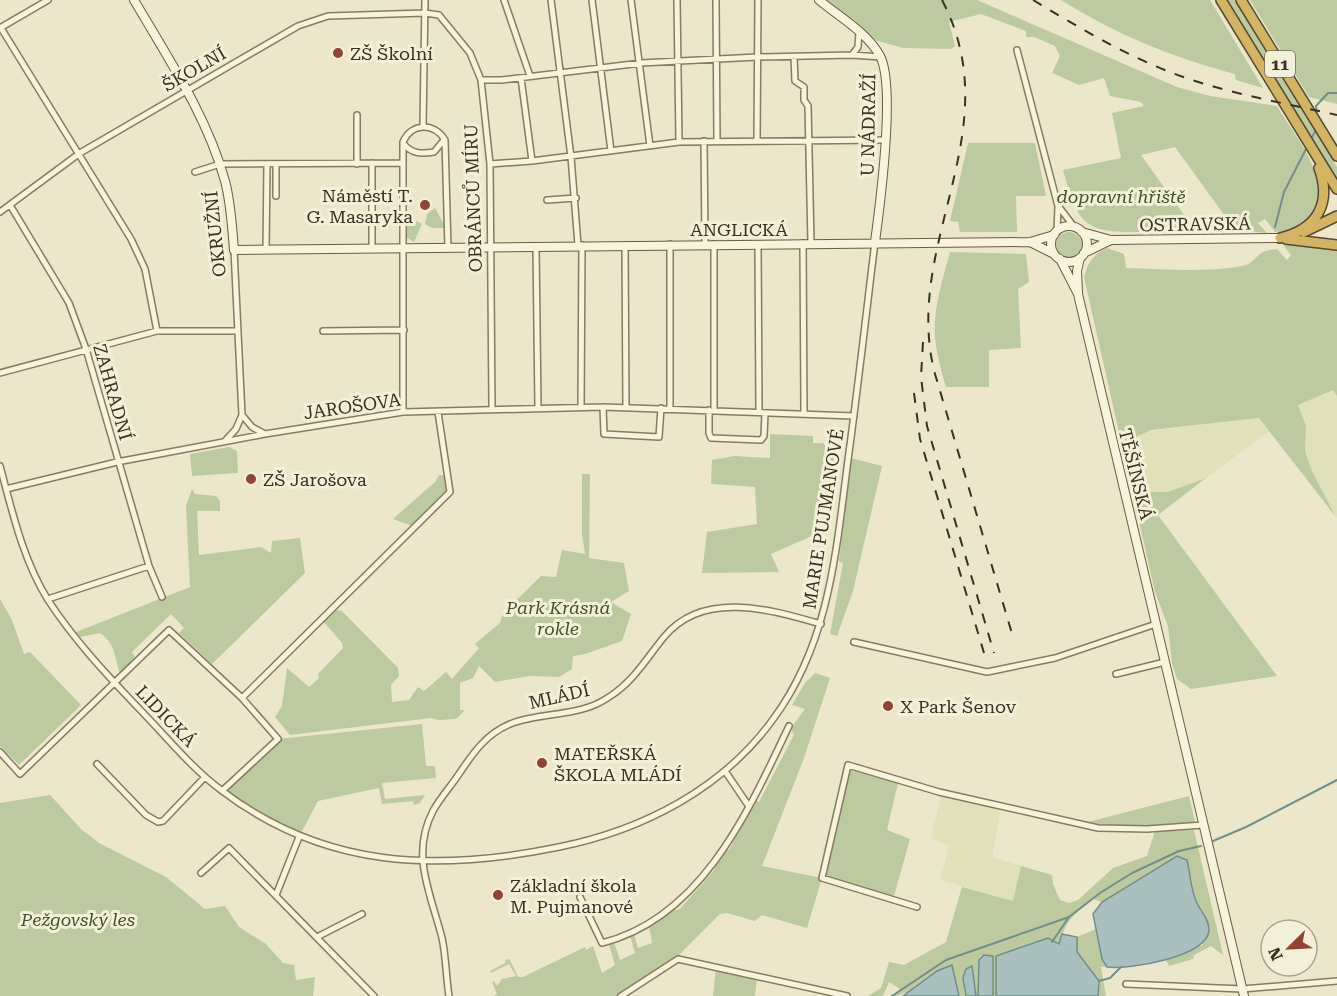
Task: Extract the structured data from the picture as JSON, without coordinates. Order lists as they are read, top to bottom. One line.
{"streets":{"highway":["11"],"street":["ŠKOLNÍ","U NÁDRAŽÍ","OBRÁNCŮ MÍRU","OSTRAVSKÁ","ANGLICKÁ","OKRUŽNÍ","ZAHRADNÍ","JAROŠOVA","TĚŠÍNSKÁ","MARIE PUJMANOVÉ","MLÁDÍ","LIDICKÁ"]},"crossings":[["ŠKOLNÍ","OBRÁNCŮ MÍRU"],["ŠKOLNÍ","OKRUŽNÍ"],["ŠKOLNÍ","ZAHRADNÍ"],["U NÁDRAŽÍ","ANGLICKÁ"],["U NÁDRAŽÍ","MARIE PUJMANOVÉ"],["OBRÁNCŮ MÍRU","ANGLICKÁ"],["OBRÁNCŮ MÍRU","JAROŠOVA"],["OSTRAVSKÁ","ANGLICKÁ"],["OSTRAVSKÁ","TĚŠÍNSKÁ"],["ANGLICKÁ","TĚŠÍNSKÁ"],["ANGLICKÁ","MARIE PUJMANOVÉ"],["ZAHRADNÍ","JAROŠOVA"],["JAROŠOVA","MARIE PUJMANOVÉ"],["JAROŠOVA","LIDICKÁ"],["MARIE PUJMANOVÉ","MLÁDÍ"],["MARIE PUJMANOVÉ","LIDICKÁ"],["MLÁDÍ","LIDICKÁ"]],"parks":["dopravní hřiště","Park Krásná rokle","Pežgovský les"],"places":["ZŠ Školní","Náměstí T. G. Masaryka","ZŠ Jarošova","X Park Šenov","MATEŘSKÁ ŠKOLA MLÁDÍ","Základní škola M. Pujmanové"],"north":"bottom left"}
